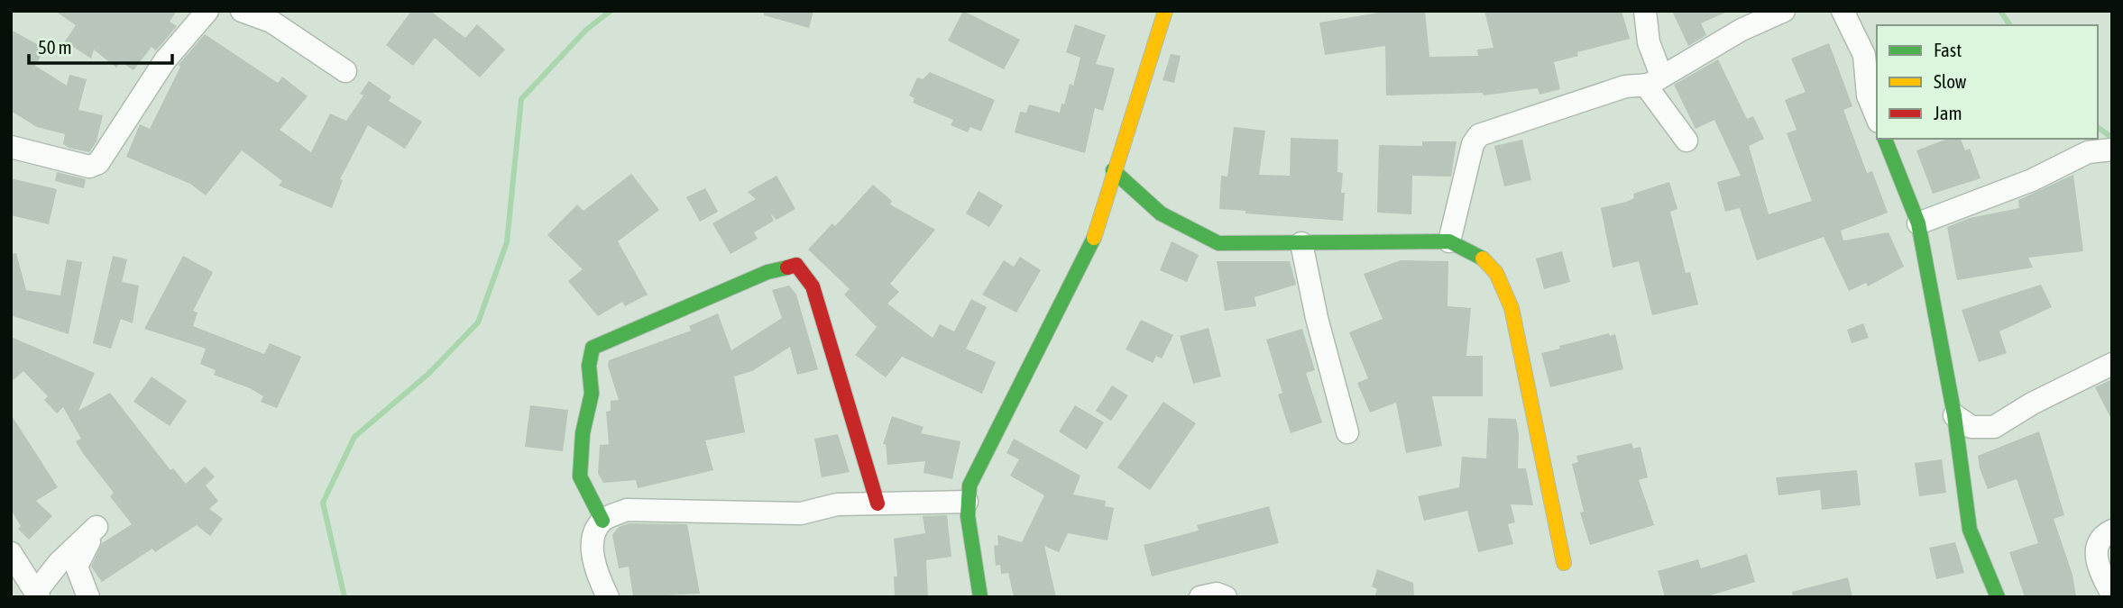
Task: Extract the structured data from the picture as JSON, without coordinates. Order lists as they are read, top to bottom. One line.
{"legend":["Fast","Slow","Jam"],"scale_bar":"50 m"}
